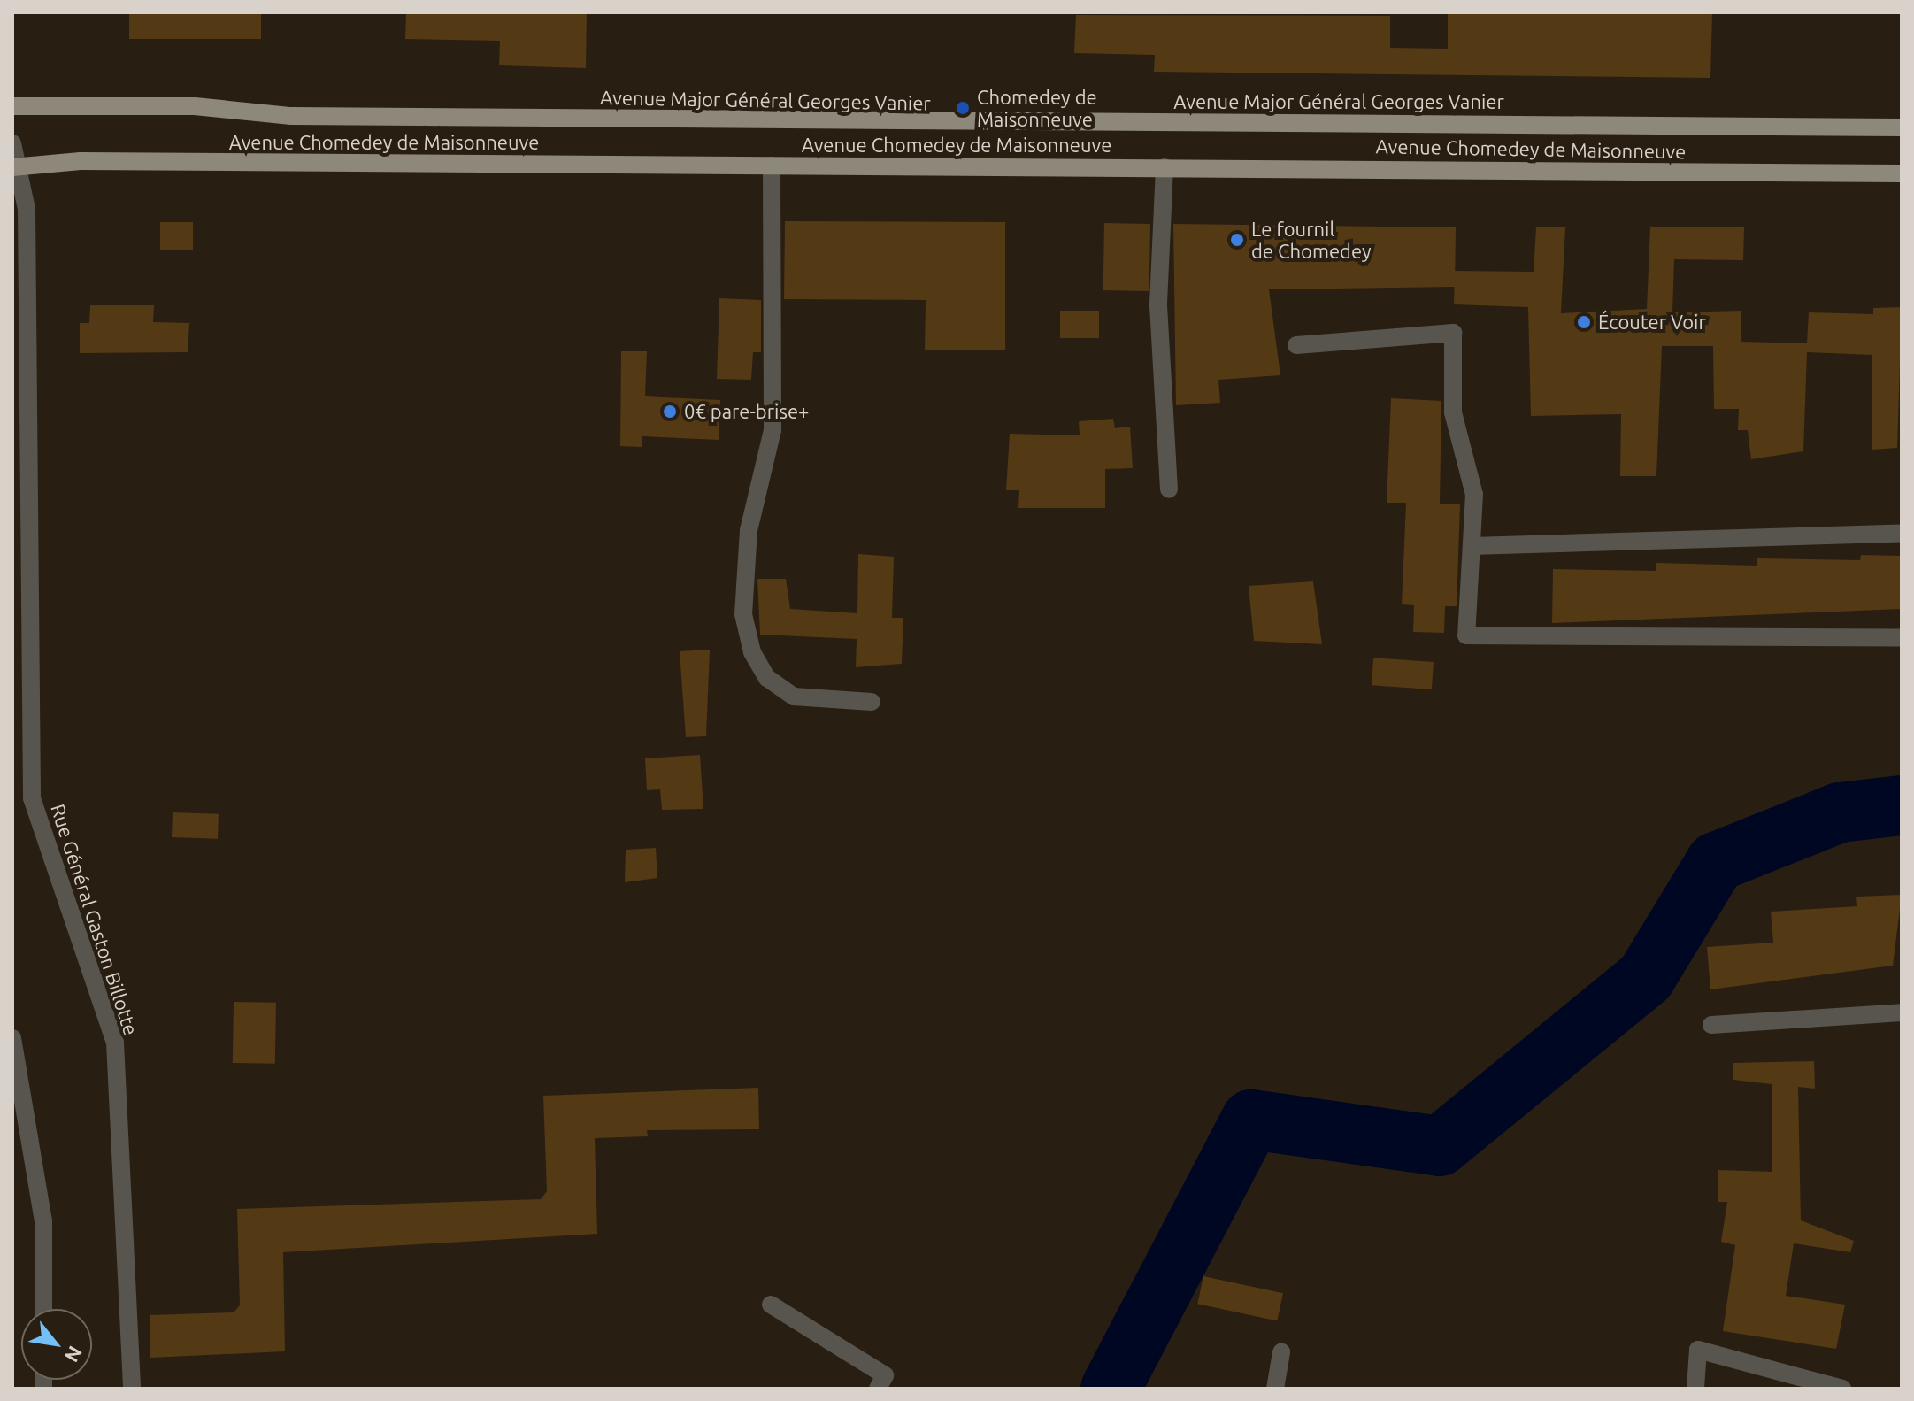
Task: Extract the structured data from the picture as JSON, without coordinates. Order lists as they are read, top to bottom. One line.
{"streets":{"main road":["Avenue Major Général Georges Vanier","Avenue Chomedey de Maisonneuve"],"street":["Rue Général Gaston Billotte"]},"crossings":[["Avenue Chomedey de Maisonneuve","Rue Général Gaston Billotte"]],"places":["Chomedey de Maisonneuve","Le fournil de Chomedey","Écouter Voir","0€ pare-brise+"],"north":"bottom right"}
